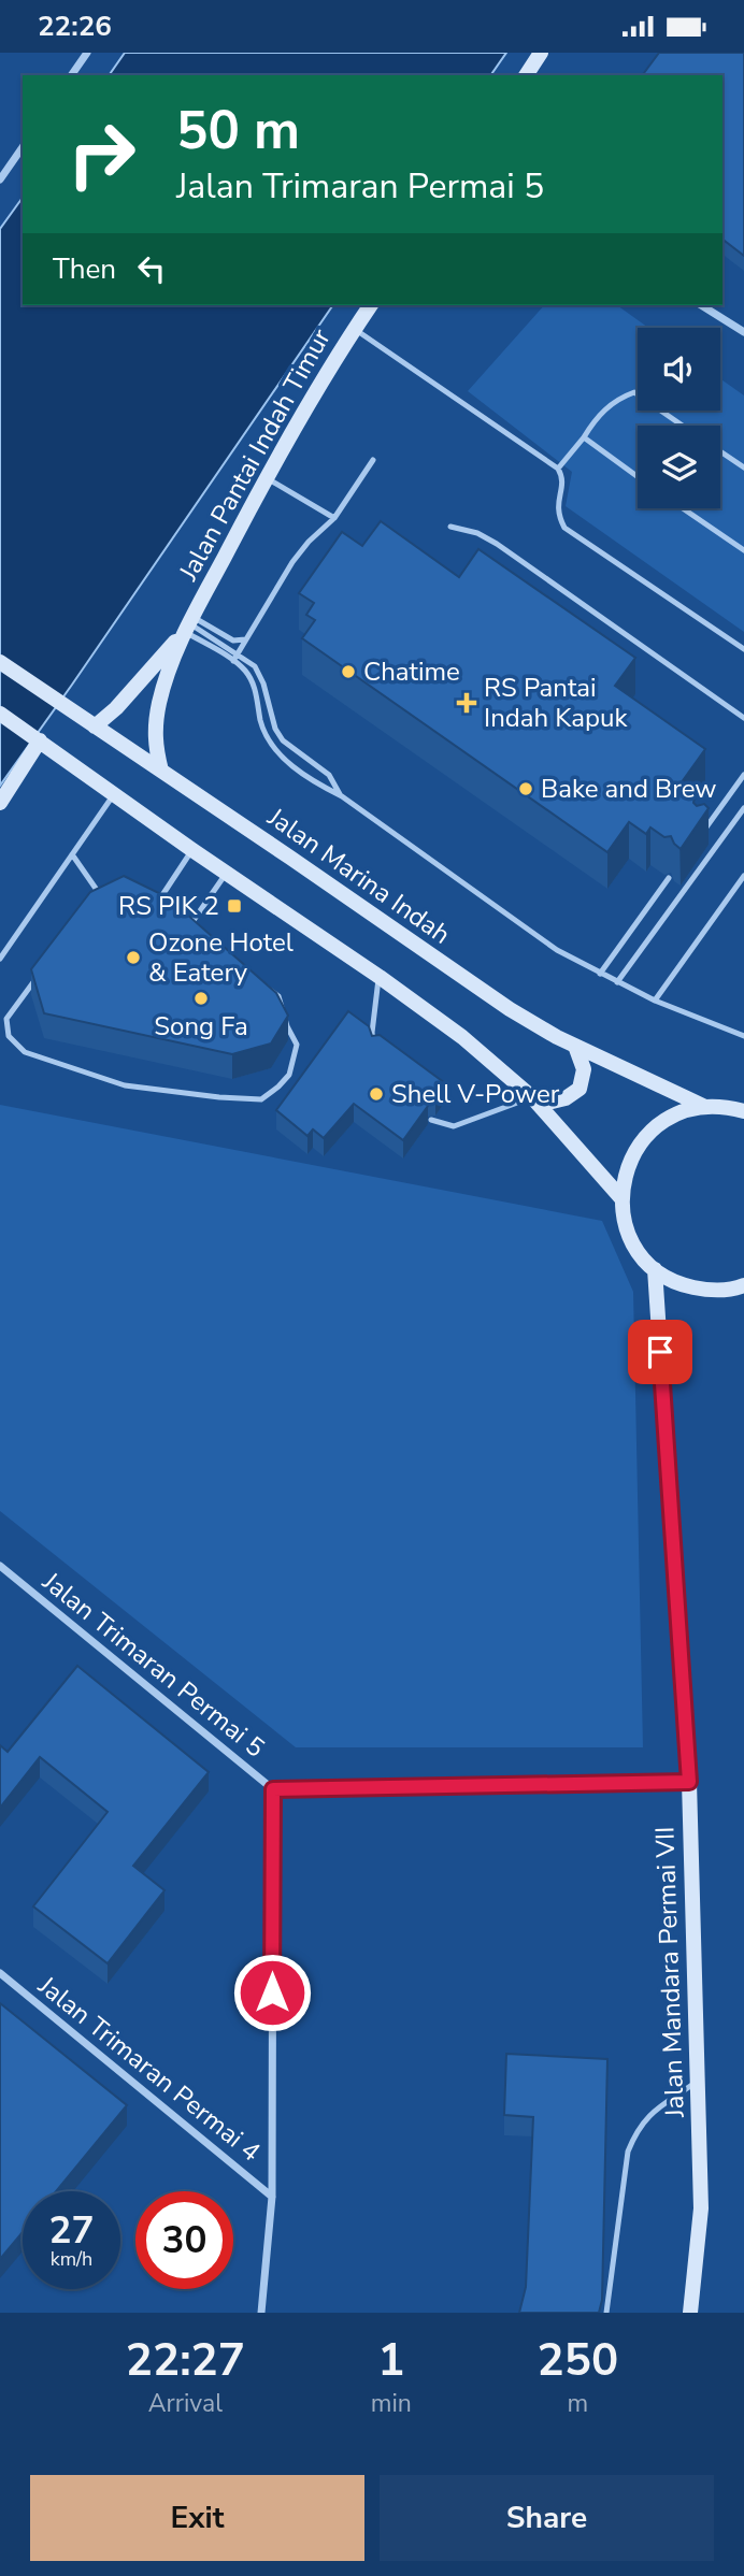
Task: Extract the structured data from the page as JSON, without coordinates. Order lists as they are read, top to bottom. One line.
{"streets":{"main road":["Jalan Pantai Indah Timur","Jalan Marina Indah","Jalan Mandara Permai VII"],"street":["Jalan Trimaran Permai 5","Jalan Trimaran Permai 4"]},"crossings":[["Jalan Pantai Indah Timur","Jalan Marina Indah"],["Jalan Trimaran Permai 5","Jalan Mandara Permai VII"]],"places":{"other":["Chatime","Bake and Brew","Ozone Hotel & Eatery","Song Fa","Shell V-Power"],"health":["RS Pantai Indah Kapuk"],"transit":["RS PIK 2"]},"page":{"status":"22:26","turn":["50 m","Jalan Trimaran Permai 5"],"then":"Then","speed":"27 km/h","limit":"30","eta":["22:27","Arrival","1","min","250","m"],"buttons":["Exit","Share"]}}
